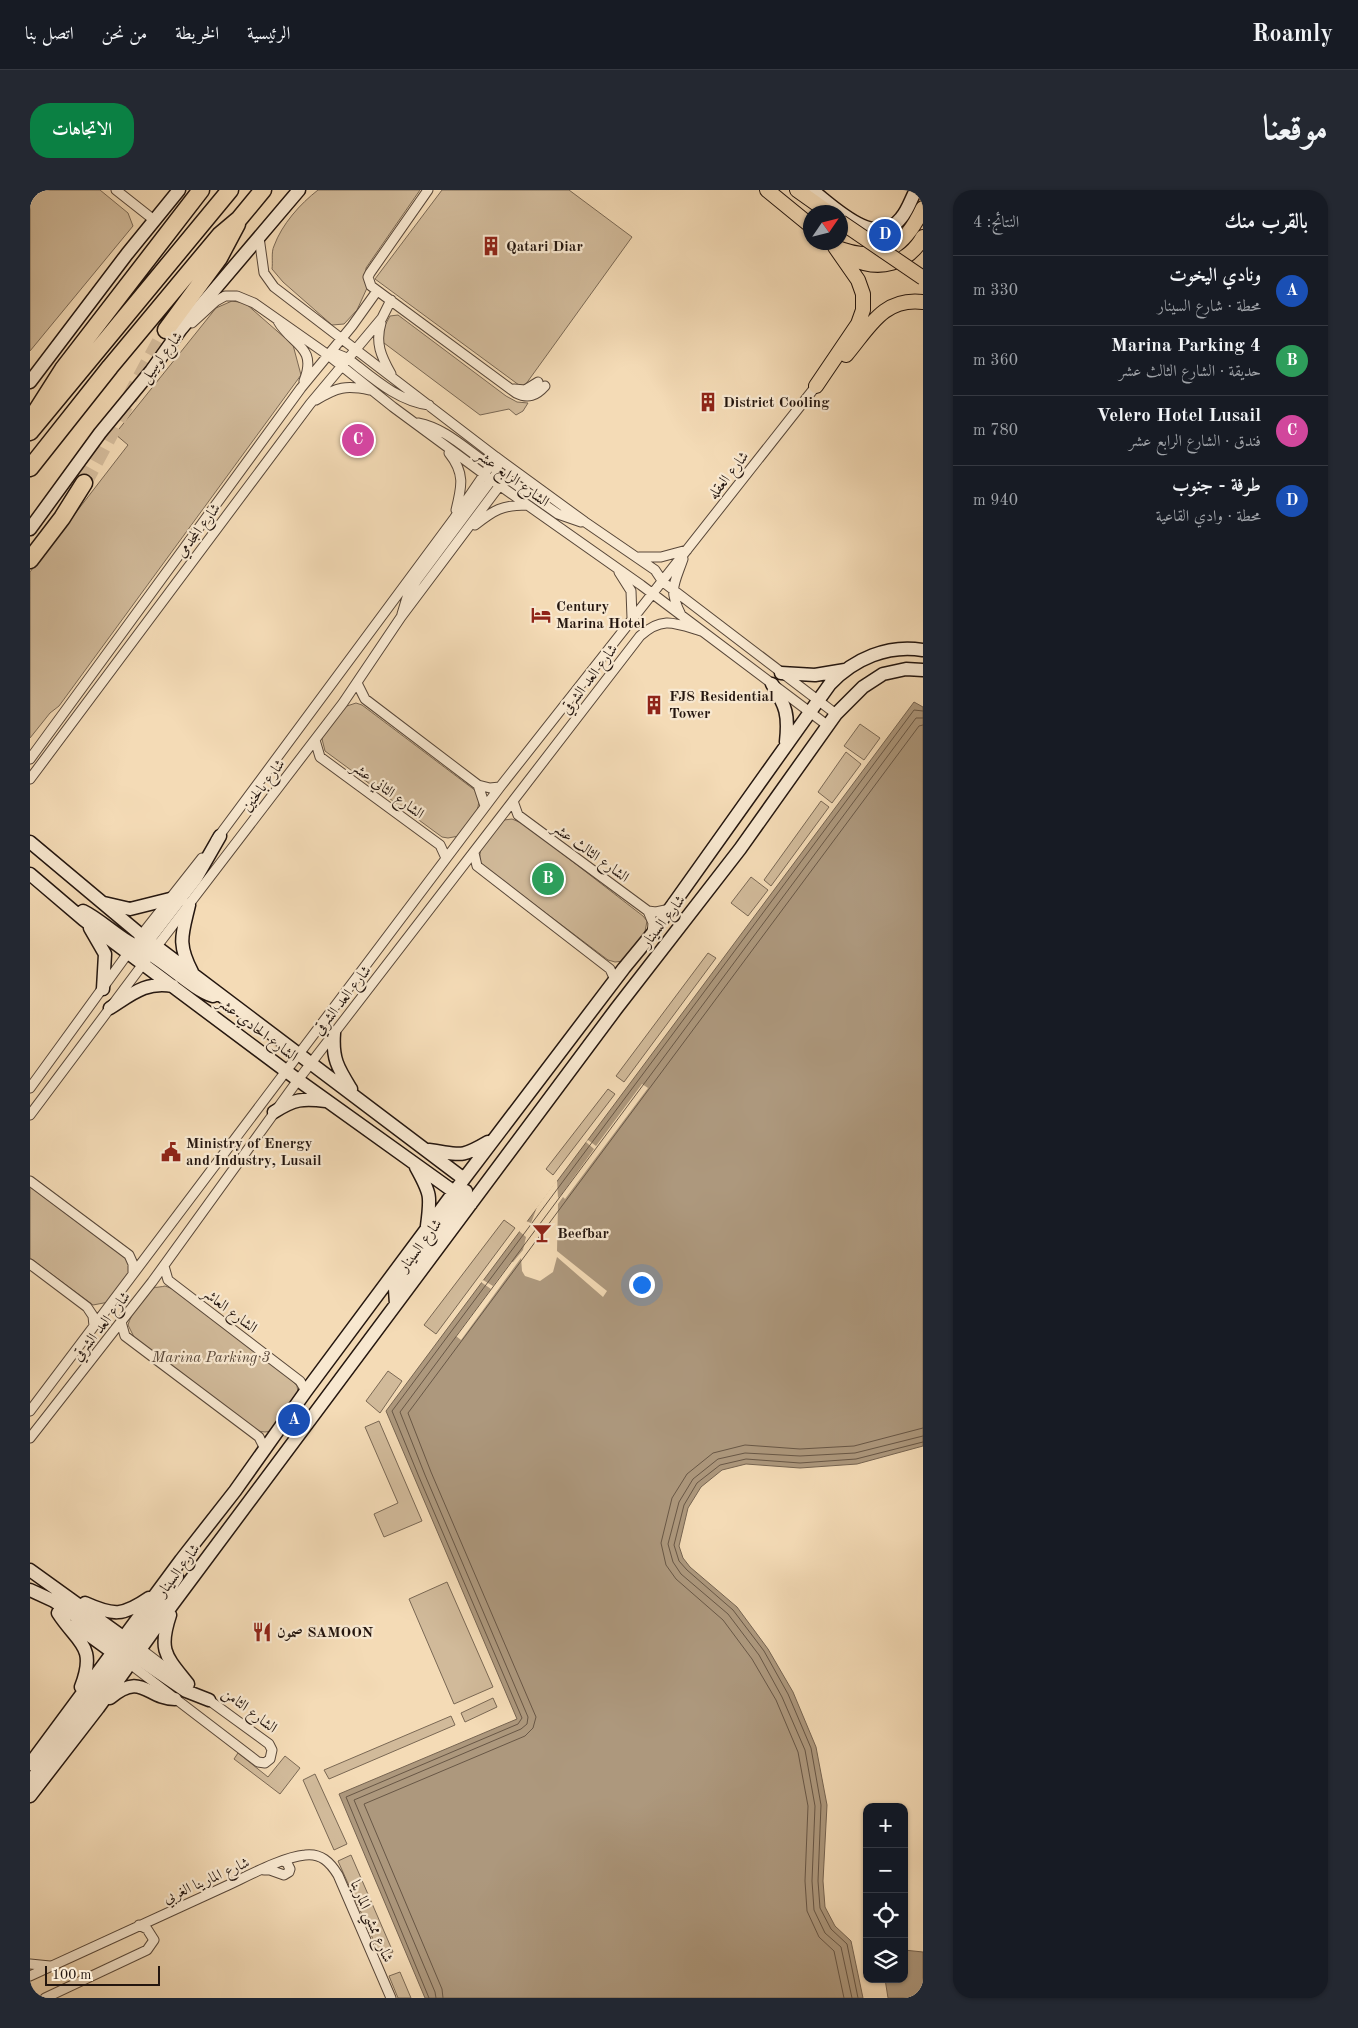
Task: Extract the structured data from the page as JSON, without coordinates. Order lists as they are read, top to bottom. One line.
{"streets":{"highway":["شارع لوسيل"],"street":["شارع العقله","الشارع الرابع عشر","شارع المجدمي","شارع العد الشرقي","شارع بالحنين","الشارع الثاني عشر","الشارع الثالث عشر","شارع السينار","الشارع الحادي عشر","الشارع العاشر","الشارع الثامن","شارع المارينا الغربي","شارع ممشي المارينا"]},"crossings":[["شارع لوسيل","الشارع الرابع عشر"],["شارع العقله","الشارع الرابع عشر"],["شارع العقله","شارع العد الشرقي"],["الشارع الرابع عشر","شارع المجدمي"],["الشارع الرابع عشر","شارع العد الشرقي"],["الشارع الرابع عشر","شارع بالحنين"],["الشارع الرابع عشر","شارع السينار"],["شارع العد الشرقي","الشارع الثاني عشر"],["شارع العد الشرقي","الشارع الحادي عشر"],["شارع بالحنين","الشارع الحادي عشر"],["شارع السينار","الشارع الحادي عشر"],["شارع السينار","الشارع العاشر"],["شارع السينار","الشارع الثامن"],["شارع المارينا الغربي","شارع ممشي المارينا"]],"parks":["Marina Parking 3"],"places":{"building":["Qatari Diar","District Cooling","FJ8 Residential Tower"],"hotel":["Century Marina Hotel"],"public building":["Ministry of Energy and Industry, Lusail"],"bar":["Beefbar"],"restaurant":["صمون SAMOON"]},"scale_bar":"100 m","north":"top right","page":{"header":"Roamly","nav":["الرئيسية","الخريطة","من نحن","اتصل بنا"],"title":"موقعنا","buttons":"الاتجاهات","heading":["بالقرب منك","النتائج: 4"],"pins":["D","C","B","A"],"list":[{"mark":"A","name":"ونادي اليخوت","note":"محطة · شارع السينار","value":"330 m"},{"mark":"B","name":"Marina Parking 4","note":"حديقة · الشارع الثالث عشر","value":"360 m"},{"mark":"C","name":"Velero Hotel Lusail","note":"فندق · الشارع الرابع عشر","value":"780 m"},{"mark":"D","name":"طرفة - جنوب","note":"محطة · وادي القاعية","value":"940 m"}],"map_buttons":["+","−"],"scale":"100 m"}}
